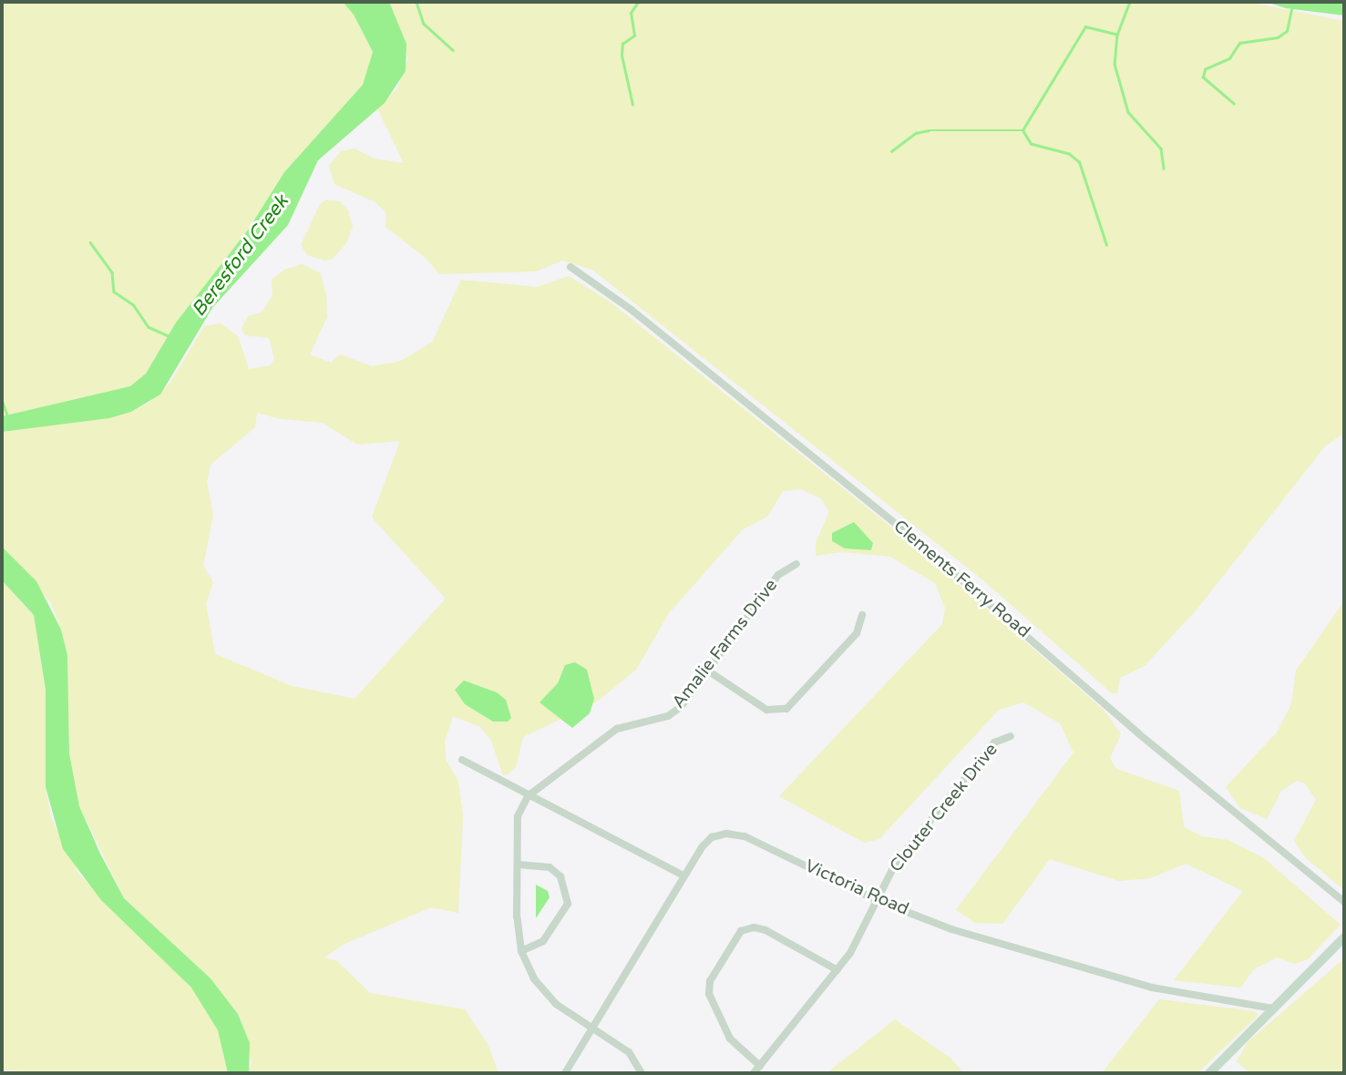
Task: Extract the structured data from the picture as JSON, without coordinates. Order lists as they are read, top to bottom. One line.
{"streets":{"street":["Clements Ferry Road","Amalie Farms Drive","Clouter Creek Drive","Victoria Road"]},"crossings":[["Clouter Creek Drive","Victoria Road"]],"water":["Beresford Creek"]}
